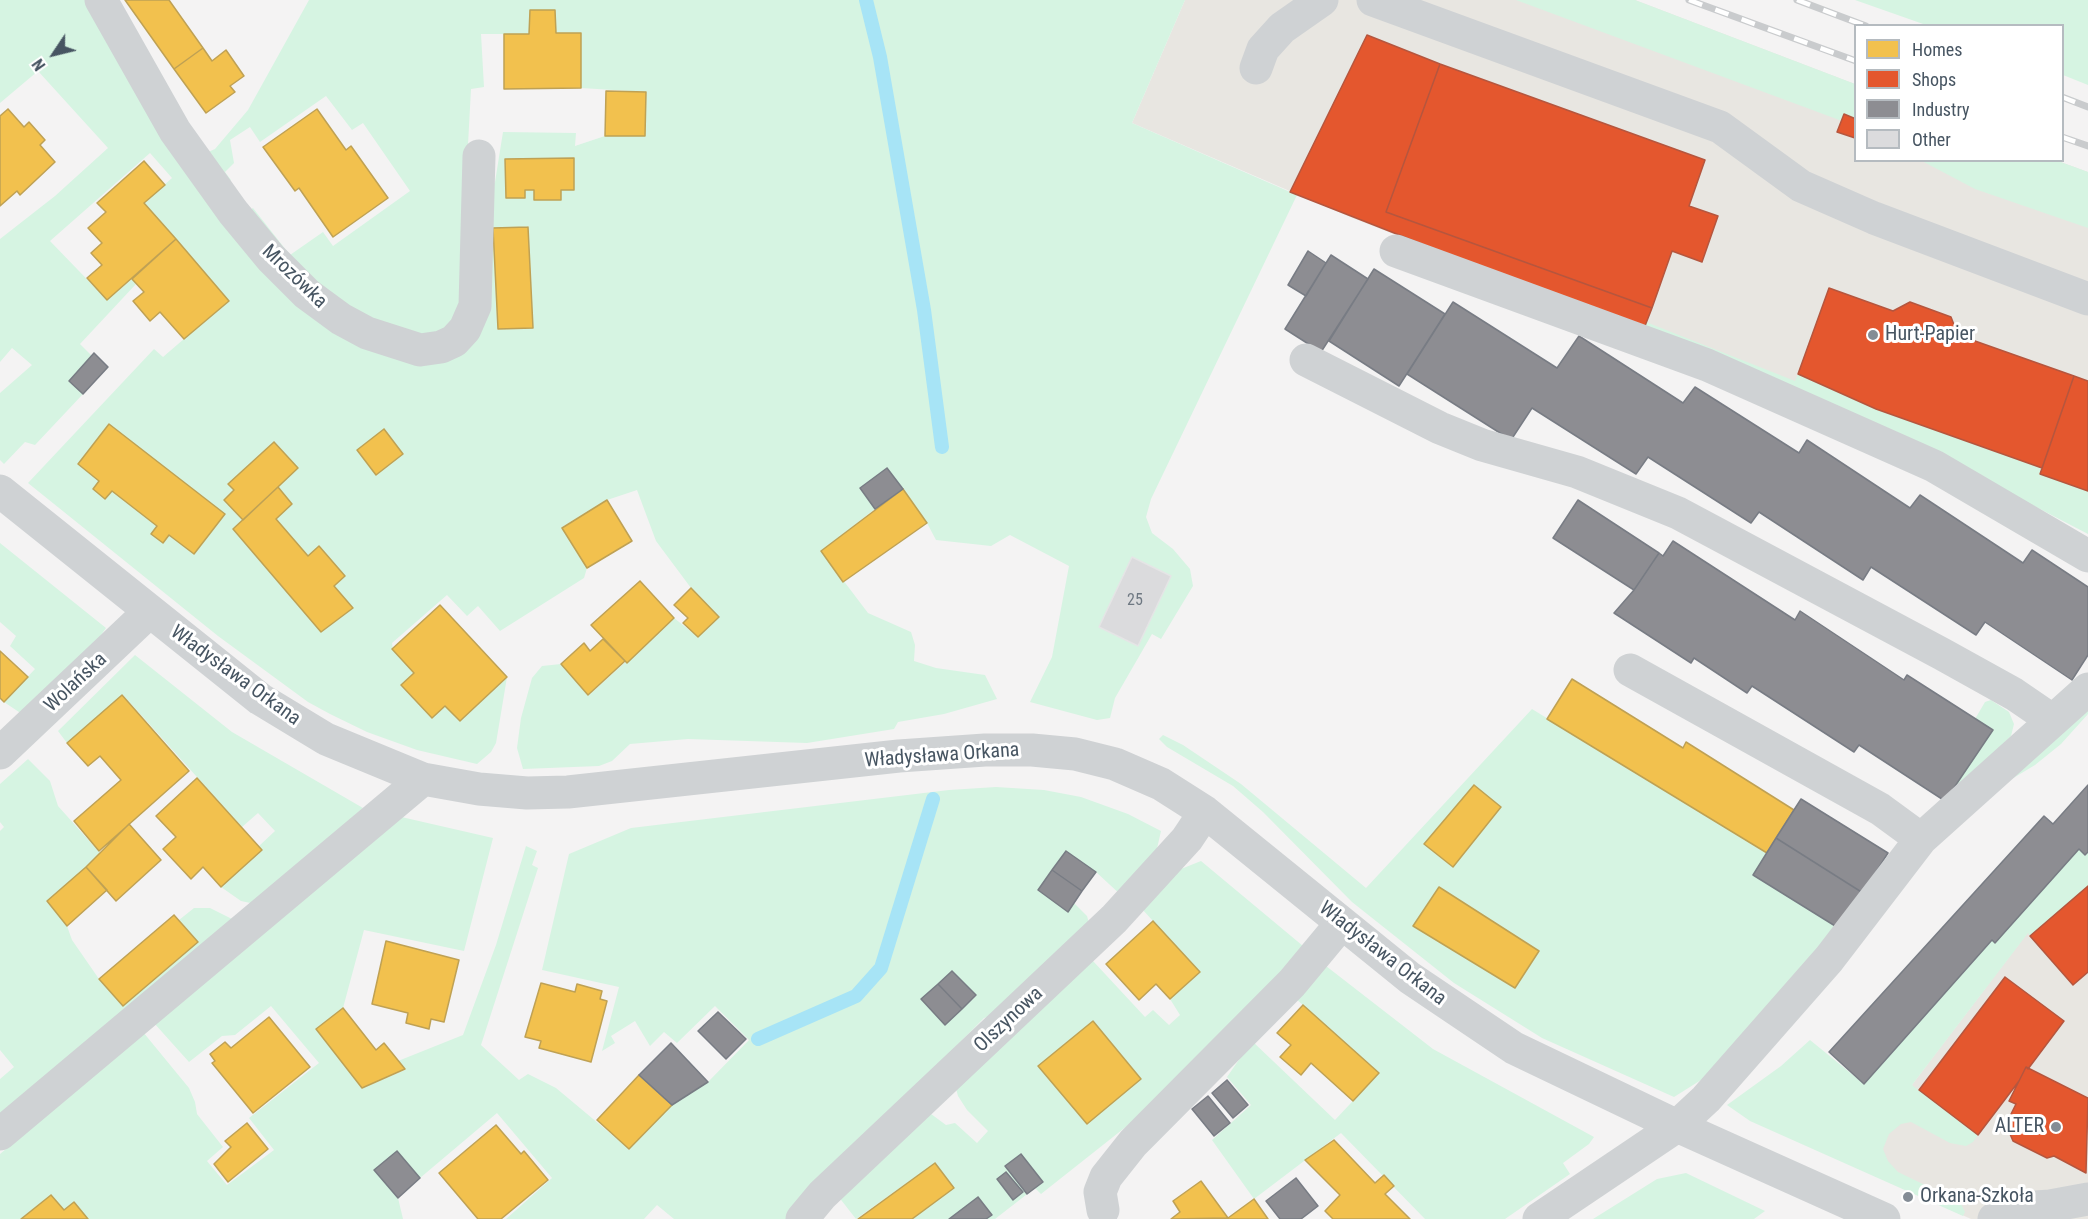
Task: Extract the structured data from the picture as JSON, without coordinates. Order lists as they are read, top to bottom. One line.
{"streets":{"street":["Mrozówka","Władysława Orkana","Wolańska","Olszynowa"]},"crossings":[["Władysława Orkana","Wolańska"],["Władysława Orkana","Olszynowa"]],"places":["Hurt-Papier","ALTER","Orkana-Szkoła"],"house_numbers":["25"],"legend":["Homes","Shops","Industry","Other"],"north":"bottom left"}
